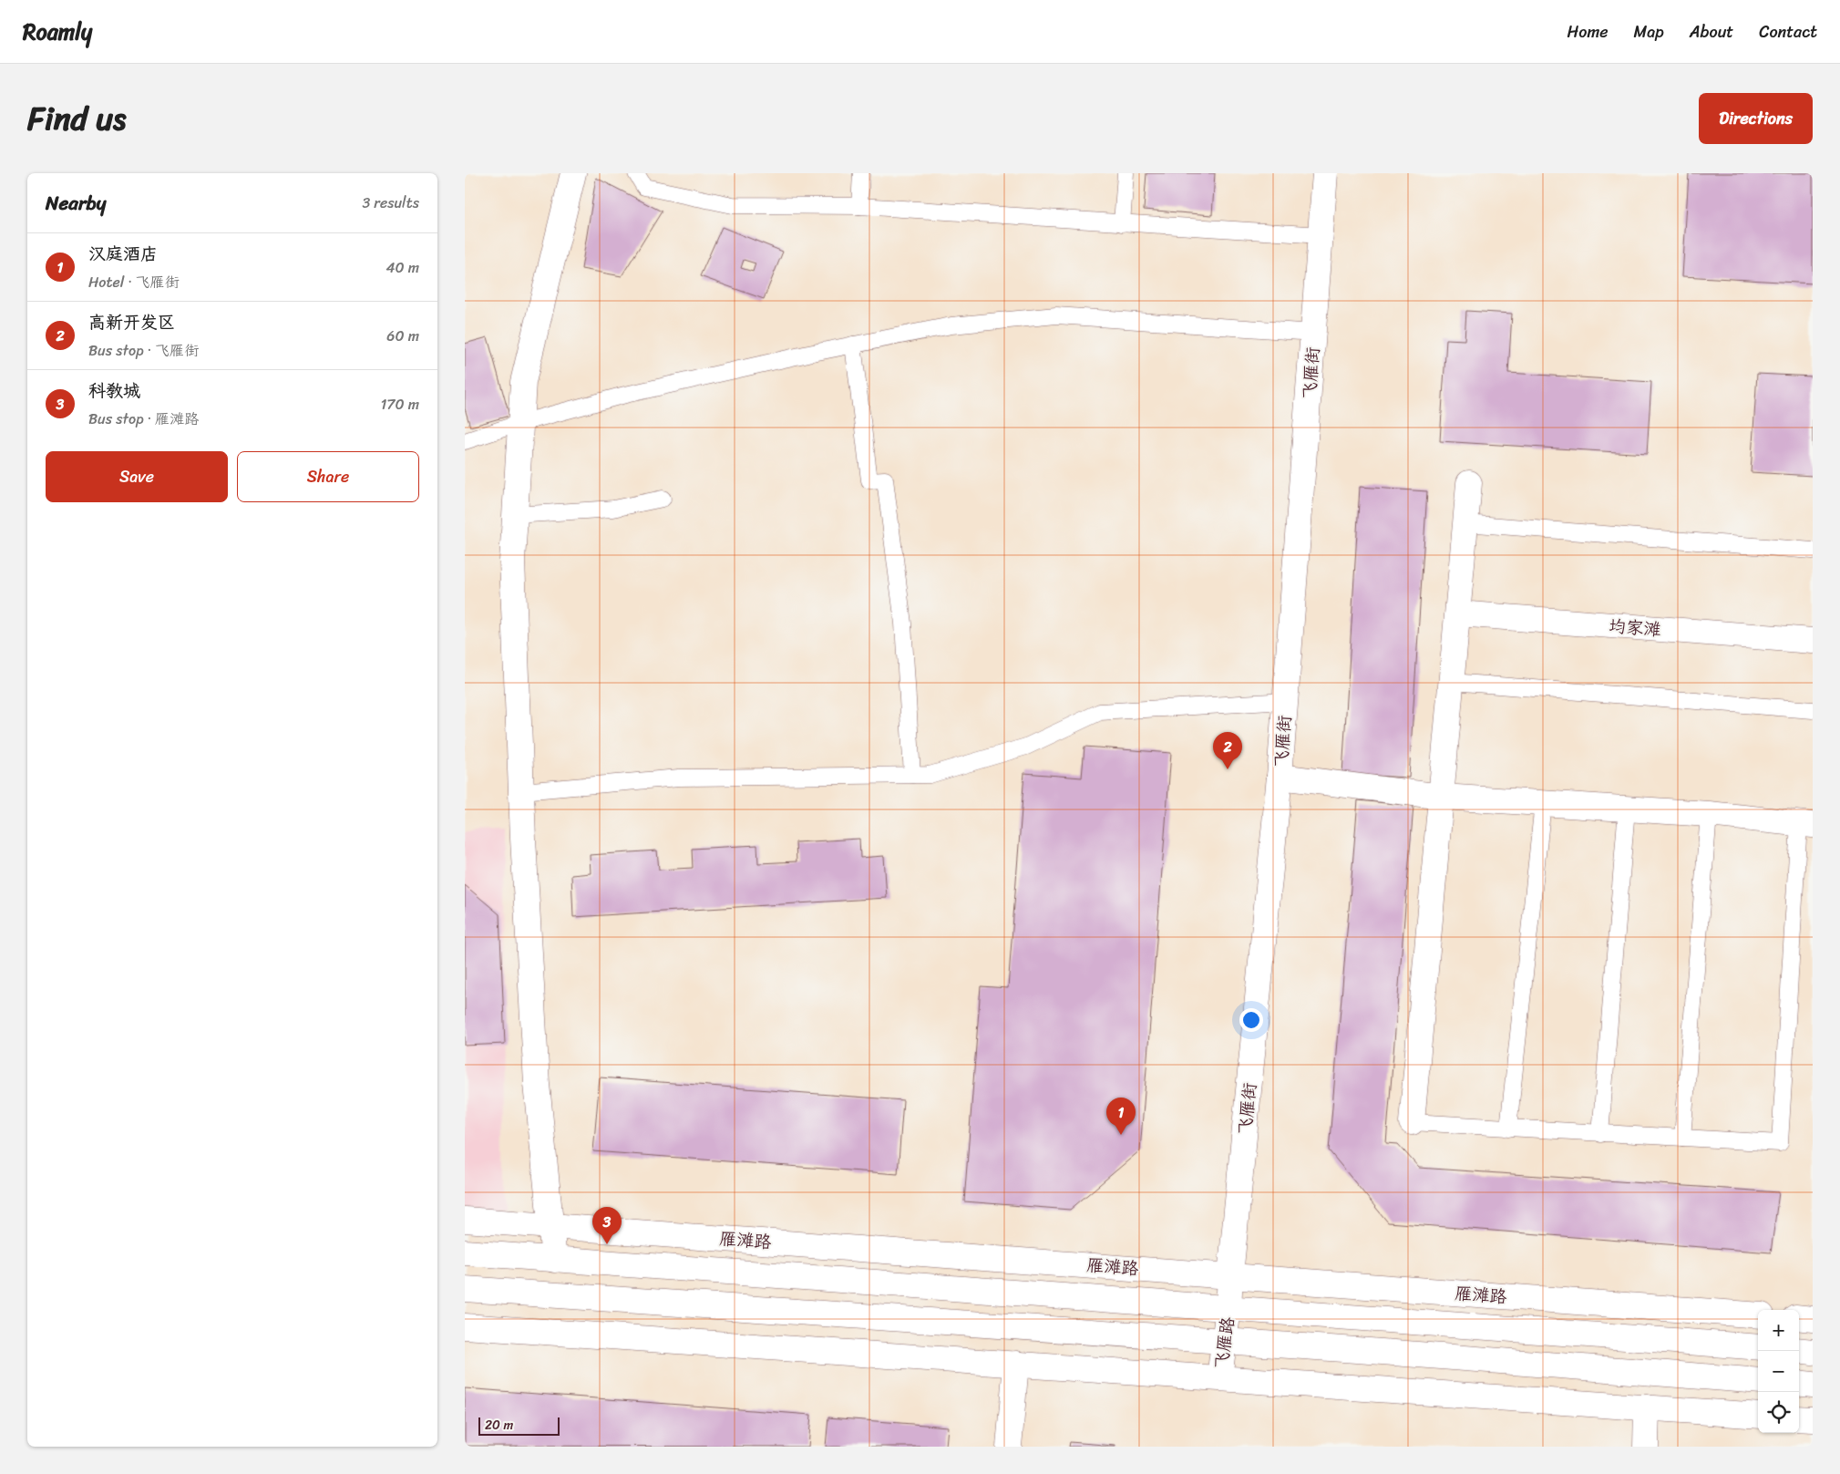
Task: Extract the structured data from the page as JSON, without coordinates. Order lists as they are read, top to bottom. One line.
{"streets":{"street":["飞雁街","均家滩","雁滩路","飞雁路"]},"crossings":[["飞雁街","雁滩路"],["飞雁街","飞雁路"],["雁滩路","飞雁路"]],"scale_bar":"20 m","page":{"header":"Roamly","nav":["Home","Map","About","Contact"],"title":"Find us","buttons":["Directions",["Save","Share"]],"heading":["Nearby","3 results"],"list":[{"mark":"1","name":"汉庭酒店","note":"Hotel · 飞雁街","value":"40 m"},{"mark":"2","name":"高新开发区","note":"Bus stop · 飞雁街","value":"60 m"},{"mark":"3","name":"科教城","note":"Bus stop · 雁滩路","value":"170 m"}],"pins":["2","1","3"],"map_buttons":["+","−"],"scale":"20 m"}}
